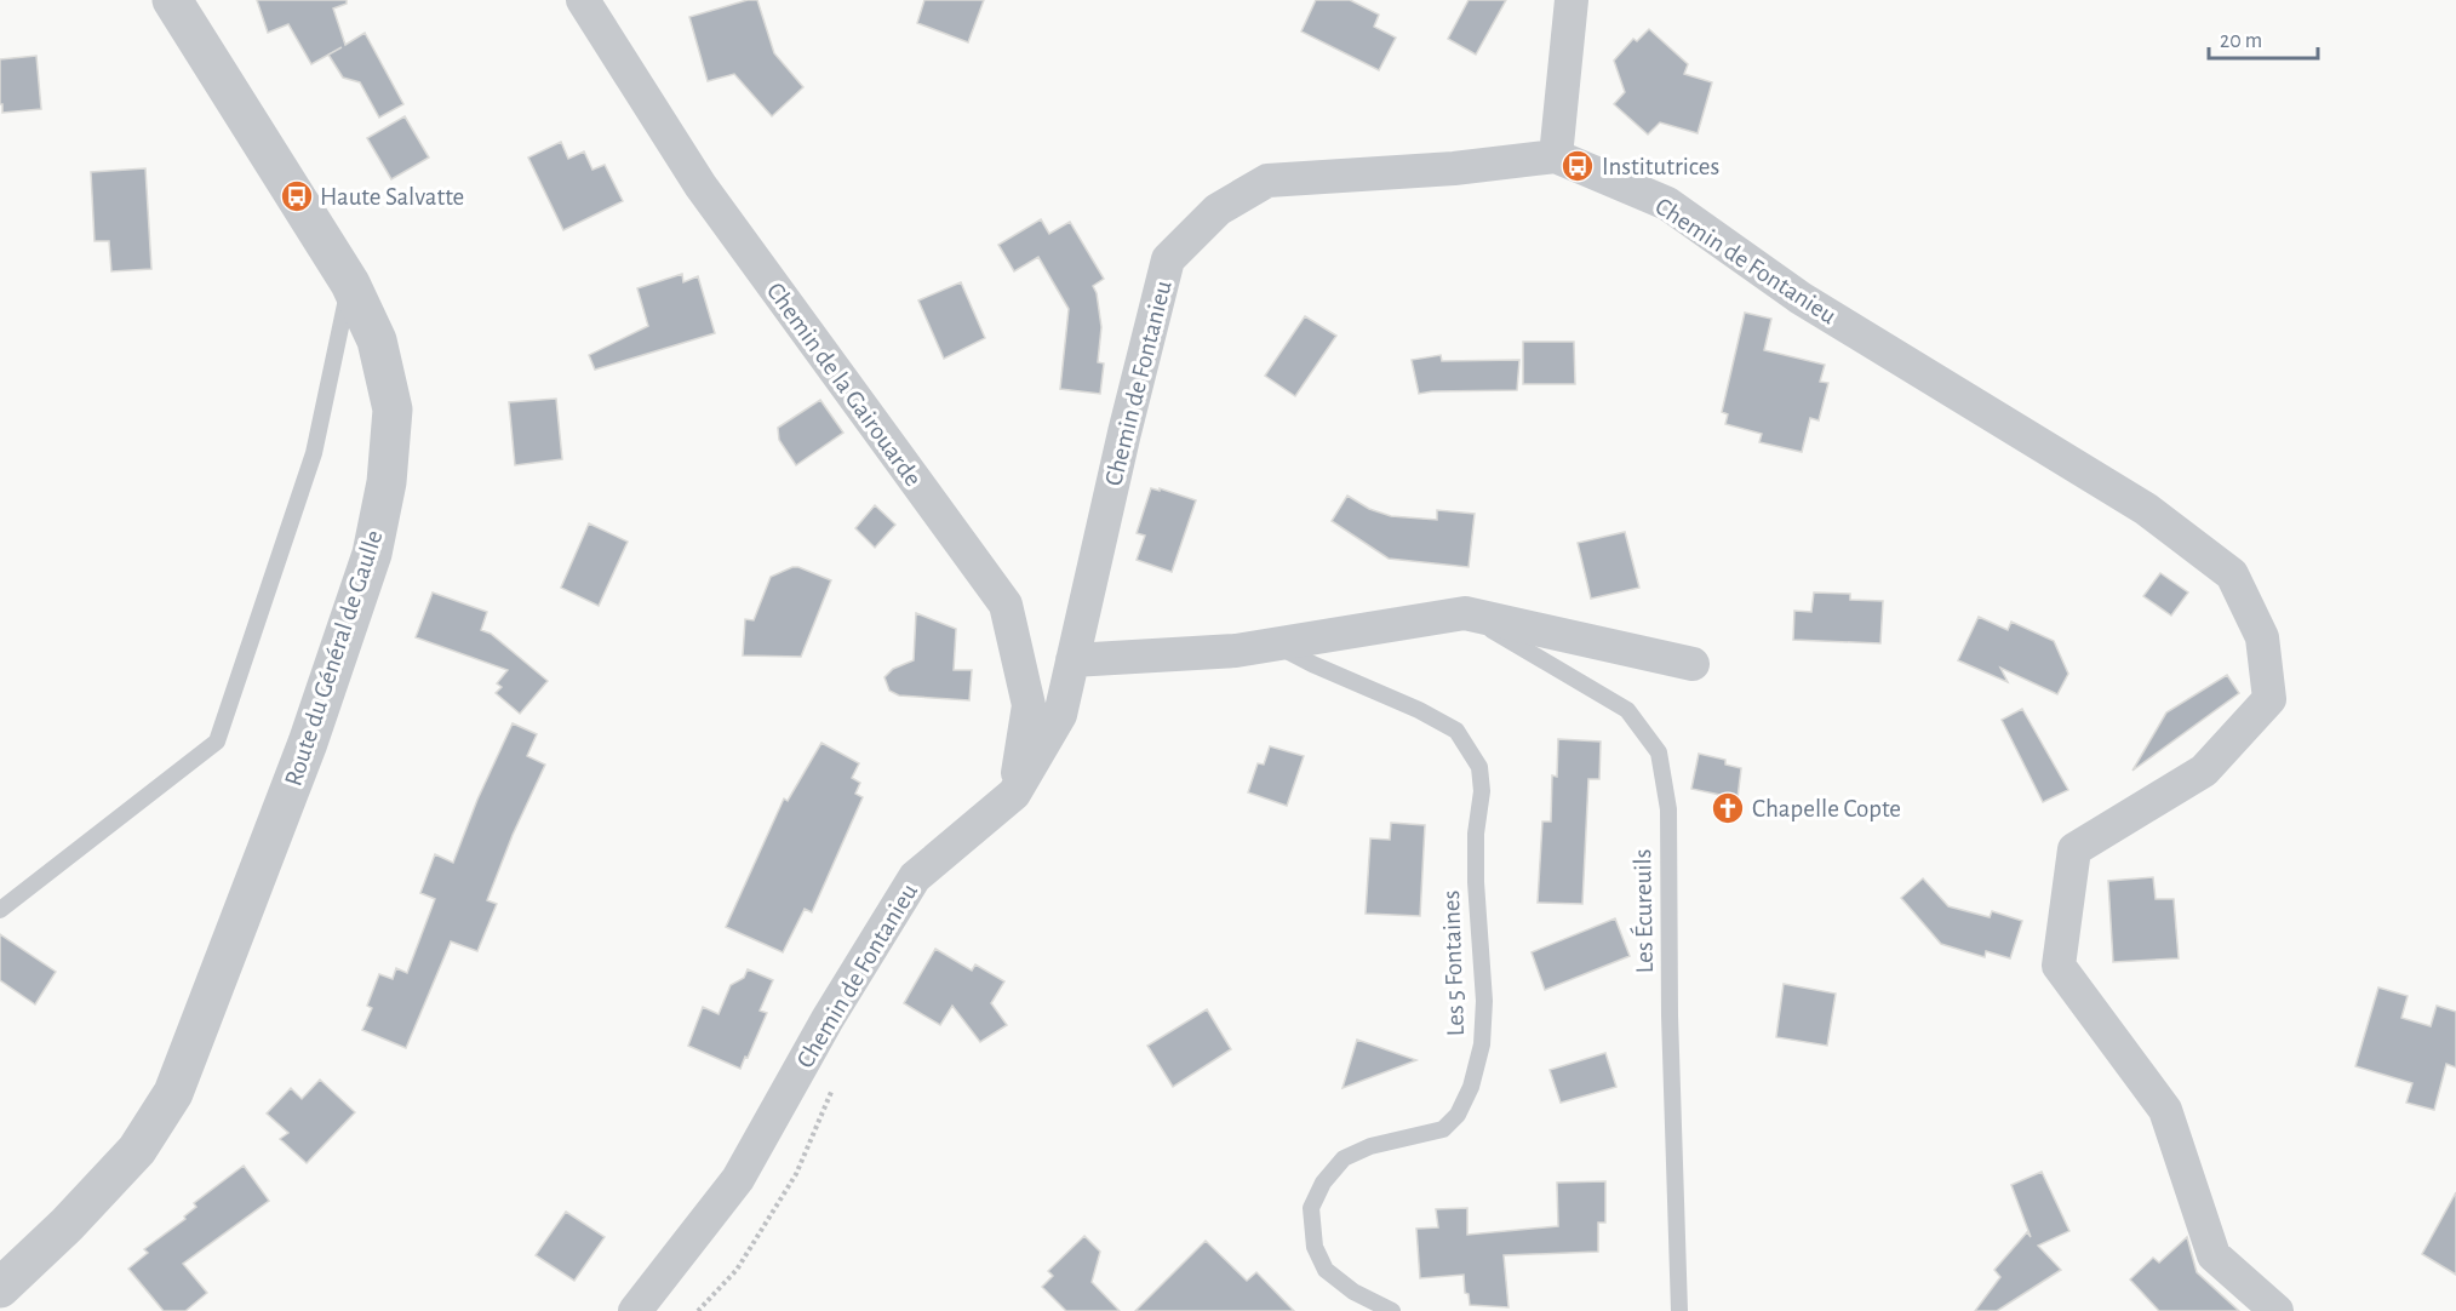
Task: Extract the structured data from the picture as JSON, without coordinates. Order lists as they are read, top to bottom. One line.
{"streets":{"street":["Chemin de Fontanieu","Chemin de la Gairouarde","Route du Général de Gaulle"],"lane":["Les Écureuils","Les 5 Fontaines"]},"crossings":[["Chemin de Fontanieu","Chemin de la Gairouarde"]],"places":{"bus stop":["Institutrices","Haute Salvatte"],"church":["Chapelle Copte"]},"scale_bar":"20 m"}
